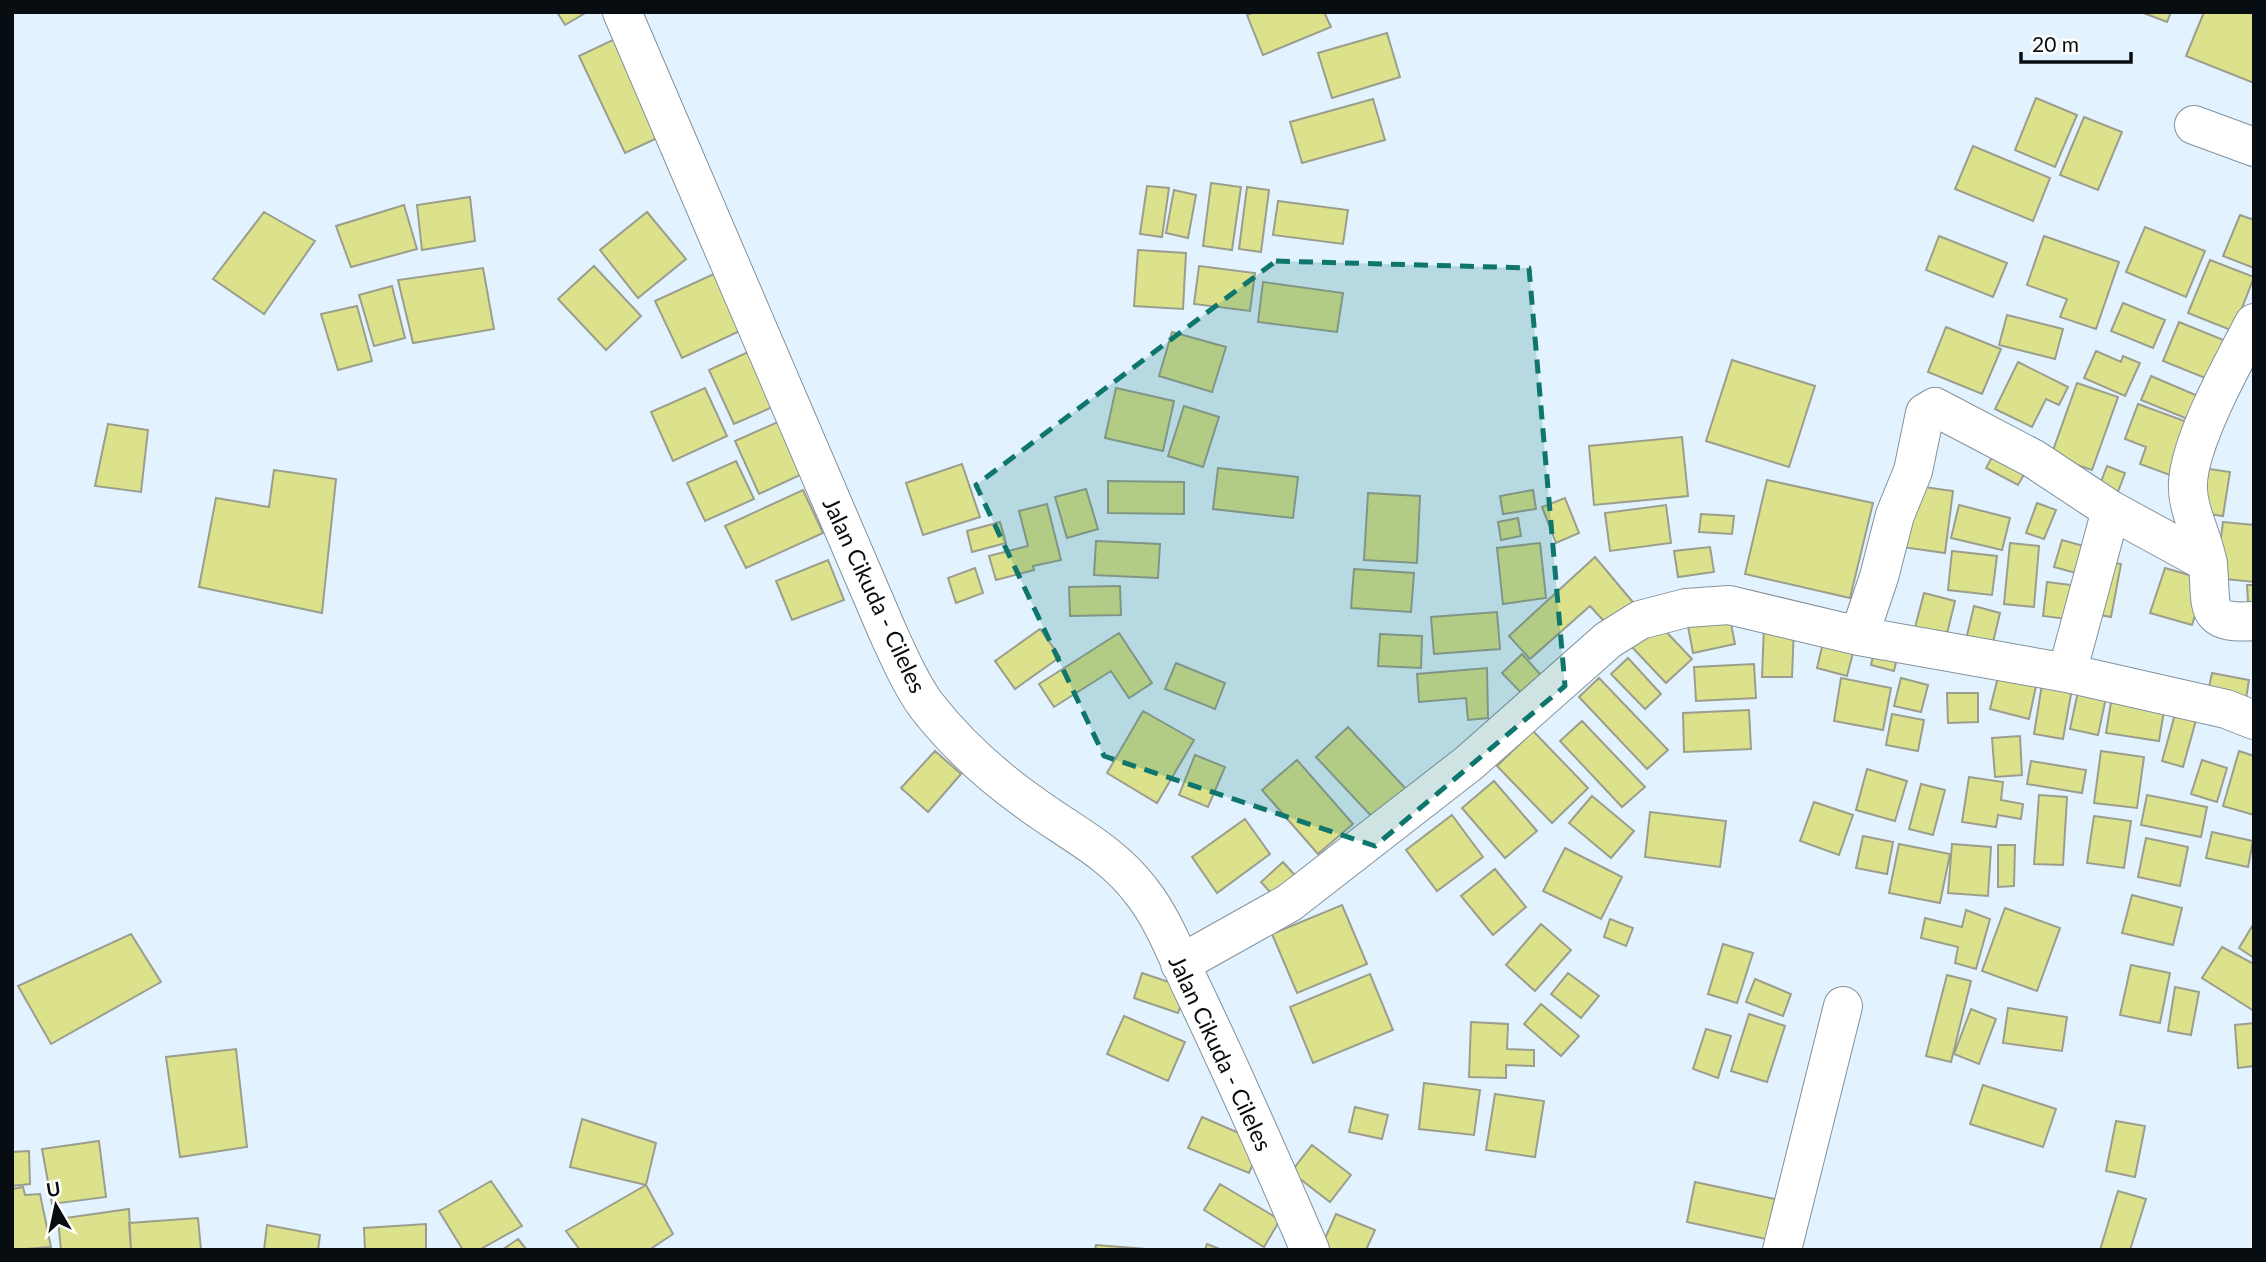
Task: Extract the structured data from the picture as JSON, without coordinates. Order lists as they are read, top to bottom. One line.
{"streets":{"street":["Jalan Cikuda - Cileles"]},"scale_bar":"20 m","north":"top"}
